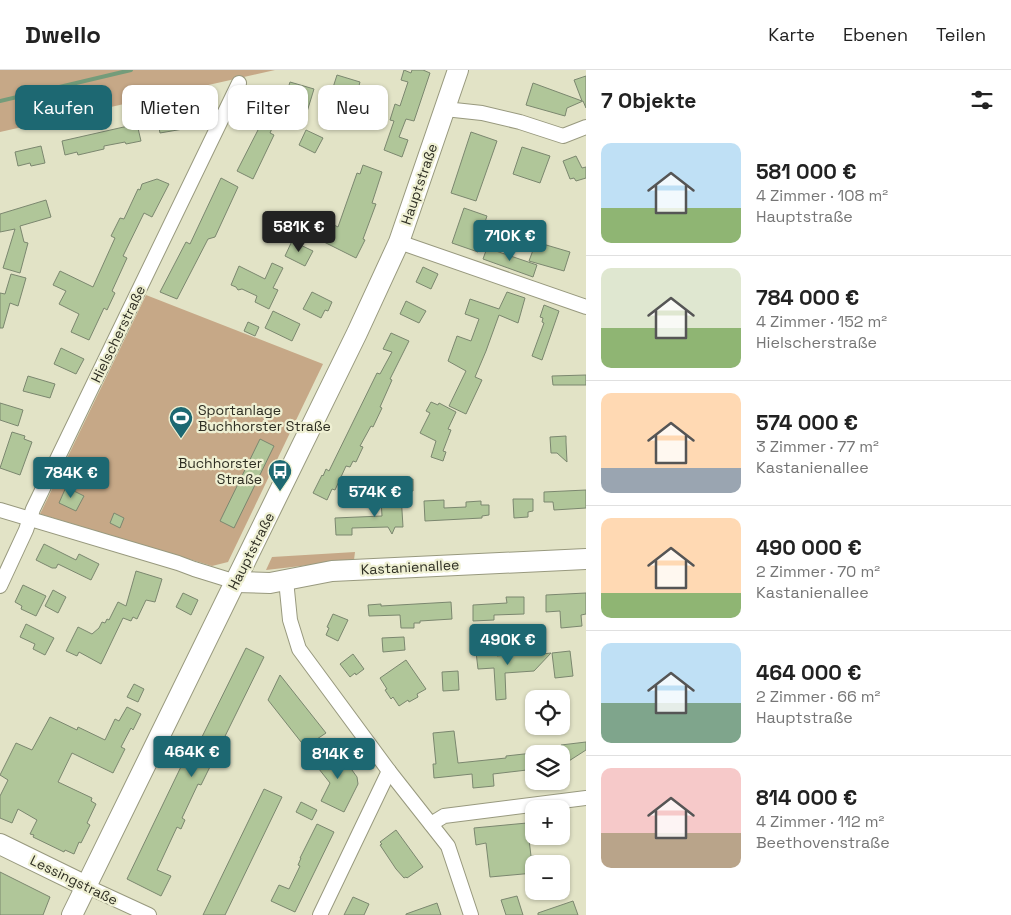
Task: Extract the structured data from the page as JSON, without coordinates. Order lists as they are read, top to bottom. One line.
{"streets":{"main road":["Hauptstraße","Kastanienallee","Lessingstraße"],"street":["Hielscherstraße"]},"crossings":[["Hauptstraße","Kastanienallee"],["Hauptstraße","Lessingstraße"]],"places":{"sports":["Sportanlage Buchhorster Straße"],"bus stop":["Buchhorster Straße"]},"page":{"header":"Dwello","nav":["Karte","Ebenen","Teilen"],"heading":"7 Objekte","chip":["Kaufen","Mieten","Filter","Neu"],"list":[{"name":"581 000 €","note":"4 Zimmer · 108 m² · Hauptstraße"},{"name":"784 000 €","note":"4 Zimmer · 152 m² · Hielscherstraße"},{"name":"574 000 €","note":"3 Zimmer · 77 m² · Kastanienallee"},{"name":"490 000 €","note":"2 Zimmer · 70 m² · Kastanienallee"},{"name":"464 000 €","note":"2 Zimmer · 66 m² · Hauptstraße"},{"name":"814 000 €","note":"4 Zimmer · 112 m² · Beethovenstraße"}],"price":["581K €","710K €","784K €","574K €","490K €","464K €","814K €"],"map_buttons":["+","−"]}}
